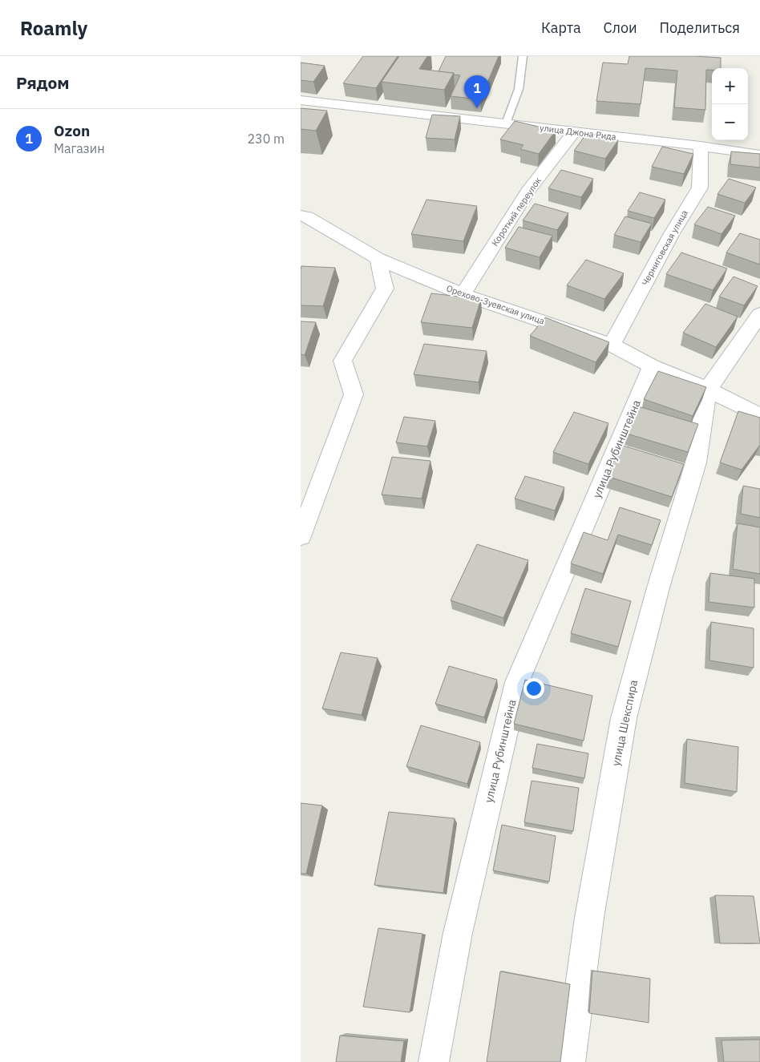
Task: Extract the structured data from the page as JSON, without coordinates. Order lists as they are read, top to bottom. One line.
{"streets":{"street":["улица Джона Рида","Короткий переулок","Черниговская улица","Орехово-Зуевская улица","улица Рубинштейна","улица Шекспира"]},"crossings":[["улица Джона Рида","Короткий переулок"],["улица Джона Рида","Черниговская улица"],["Короткий переулок","Орехово-Зуевская улица"],["Черниговская улица","Орехово-Зуевская улица"],["Орехово-Зуевская улица","улица Рубинштейна"],["Орехово-Зуевская улица","улица Шекспира"]],"page":{"header":"Roamly","nav":["Карта","Слои","Поделиться"],"heading":"Рядом","map_buttons":["+","−"],"pins":"1","list":[{"mark":"1","name":"Ozon","note":"Магазин","value":"230 m"}]}}
